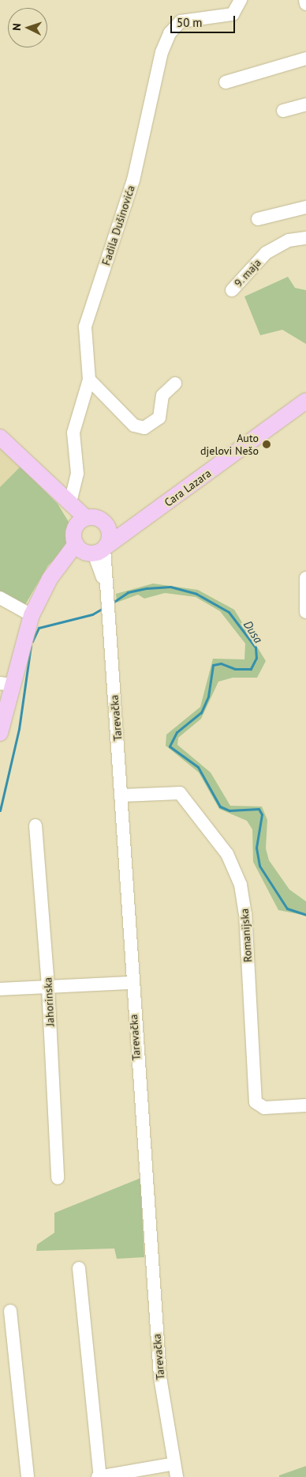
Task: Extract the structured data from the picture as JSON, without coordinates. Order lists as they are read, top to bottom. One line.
{"streets":{"main road":["Cara Lazara"],"street":["Fadila Dušinovića","9. maja","Tarevačka","Romanijska","Jahorinska"]},"crossings":[["Cara Lazara","Tarevačka"],["Tarevačka","Romanijska"]],"water":["Dusa"],"places":["Auto djelovi Nešo"],"scale_bar":"50 m","north":"left"}
